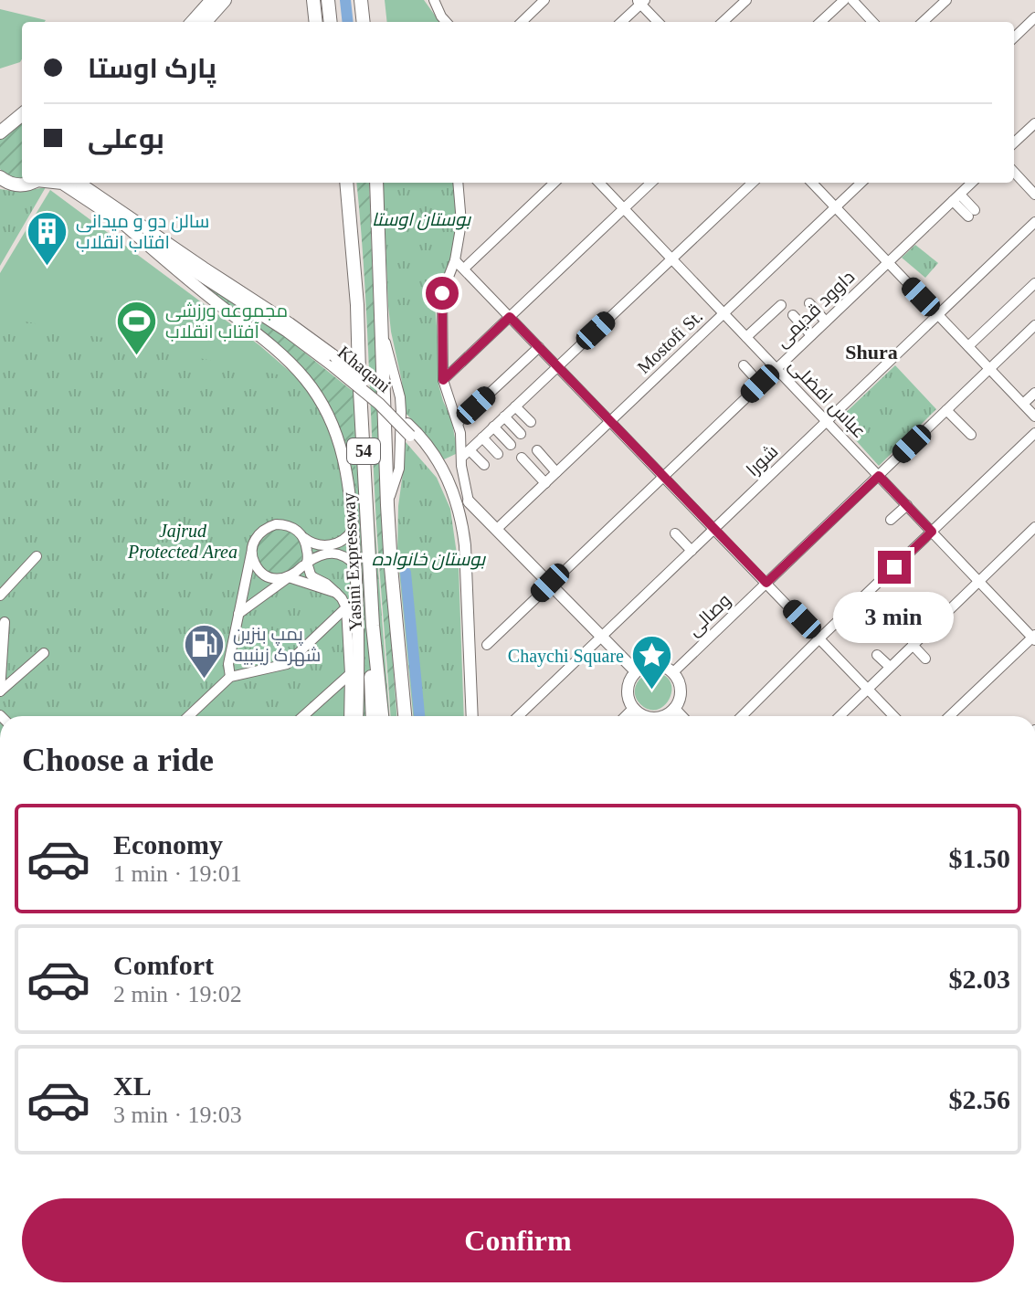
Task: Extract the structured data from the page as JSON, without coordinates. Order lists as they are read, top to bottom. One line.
{"streets":{"highway":["54","Yasini Expressway"],"main road":["Khaqani"],"street":["داوود قدیمی","Mostofi St.","عباس افضلی","شورا","وصالی"]},"crossings":[["داوود قدیمی","عباس افضلی"],["Mostofi St.","عباس افضلی"],["عباس افضلی","شورا"],["عباس افضلی","وصالی"]],"districts":["Shura"],"parks":["بوستان اوستا","Jajrud Protected Area","بوستان خانواده"],"places":{"building":["سالن دو و میدانی افتاب انقلاب"],"sports":["مجموعه ورزشی آفتاب انقلاب"],"fuel station":["پمپ بنزین شهرک زینبیه"],"place":["Chaychi Square"]},"page":{"banner":["پارک اوستا","بوعلی"],"bubble":"3 min","heading":"Choose a ride","list":[{"name":"Economy","note":"1 min · 19:01","value":"$1.50"},{"name":"Comfort","note":"2 min · 19:02","value":"$2.03"},{"name":"XL","note":"3 min · 19:03","value":"$2.56"}],"buttons":"Confirm"}}
